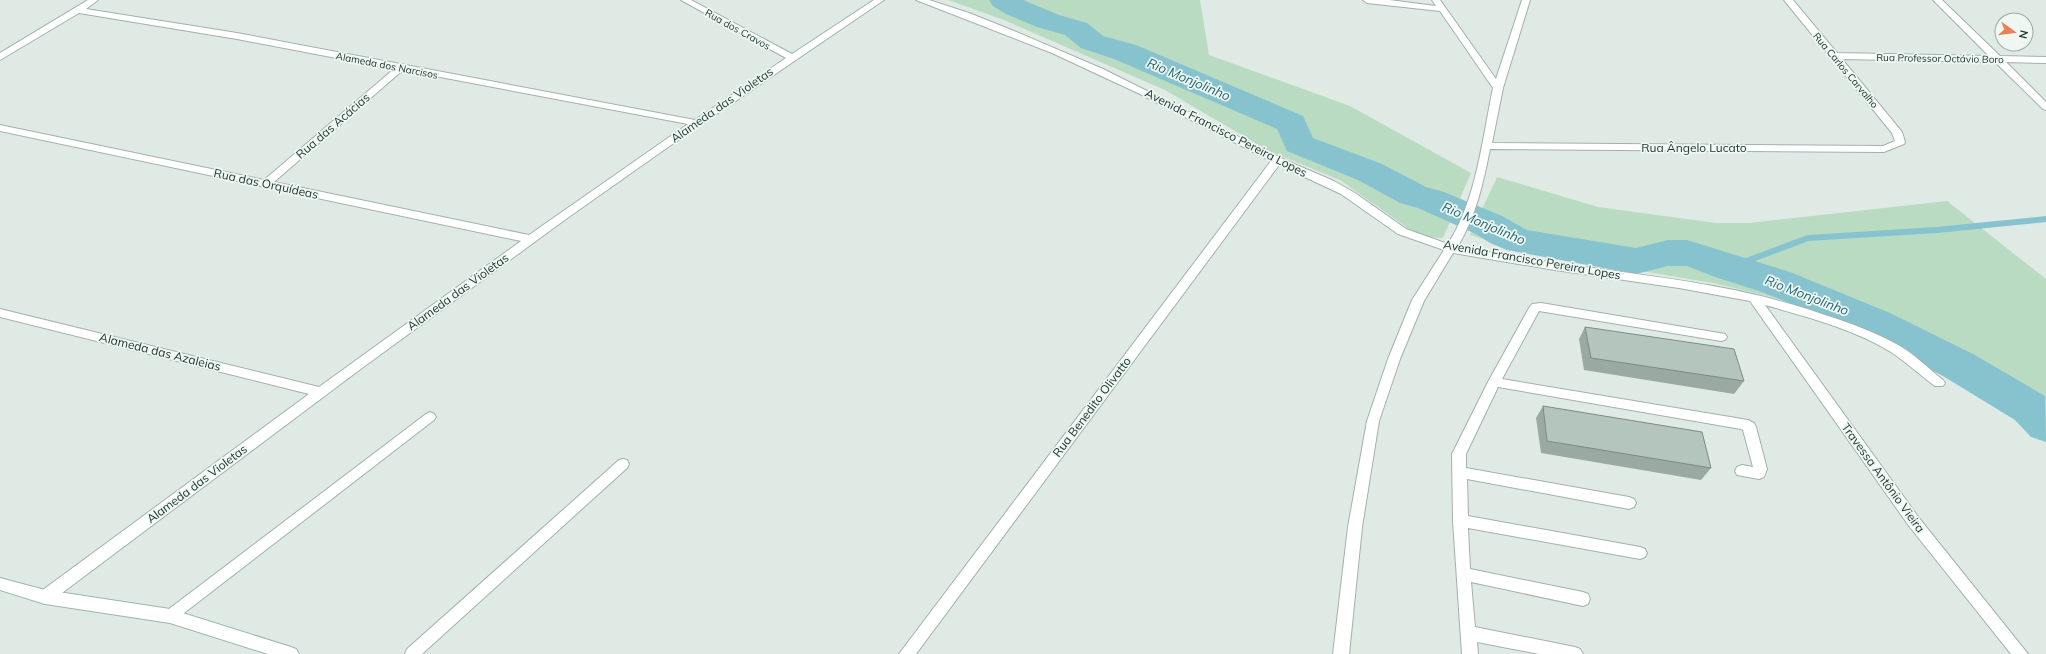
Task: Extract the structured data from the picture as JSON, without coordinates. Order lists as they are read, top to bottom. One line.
{"streets":{"street":["Rua dos Cravos","Rua Professor Octávio Boro","Alameda dos Narcisos","Rua Carlos Carvalho","Alameda das Violetas","Rua das Acácias","Avenida Francisco Pereira Lopes","Rua Ângelo Lucato","Rua das Orquídeas","Alameda das Azaleias","Rua Benedito Olivatto","Travessa Antônio Vieira"]},"crossings":[["Rua dos Cravos","Alameda das Violetas"],["Rua Professor Octávio Boro","Rua Carlos Carvalho"],["Alameda dos Narcisos","Alameda das Violetas"],["Alameda dos Narcisos","Rua das Acácias"],["Rua Carlos Carvalho","Rua Ângelo Lucato"],["Alameda das Violetas","Rua das Orquídeas"],["Alameda das Violetas","Alameda das Azaleias"],["Rua das Acácias","Rua das Orquídeas"],["Avenida Francisco Pereira Lopes","Rua Benedito Olivatto"],["Avenida Francisco Pereira Lopes","Travessa Antônio Vieira"]],"water":["Rio Monjolinho"],"north":"right"}
